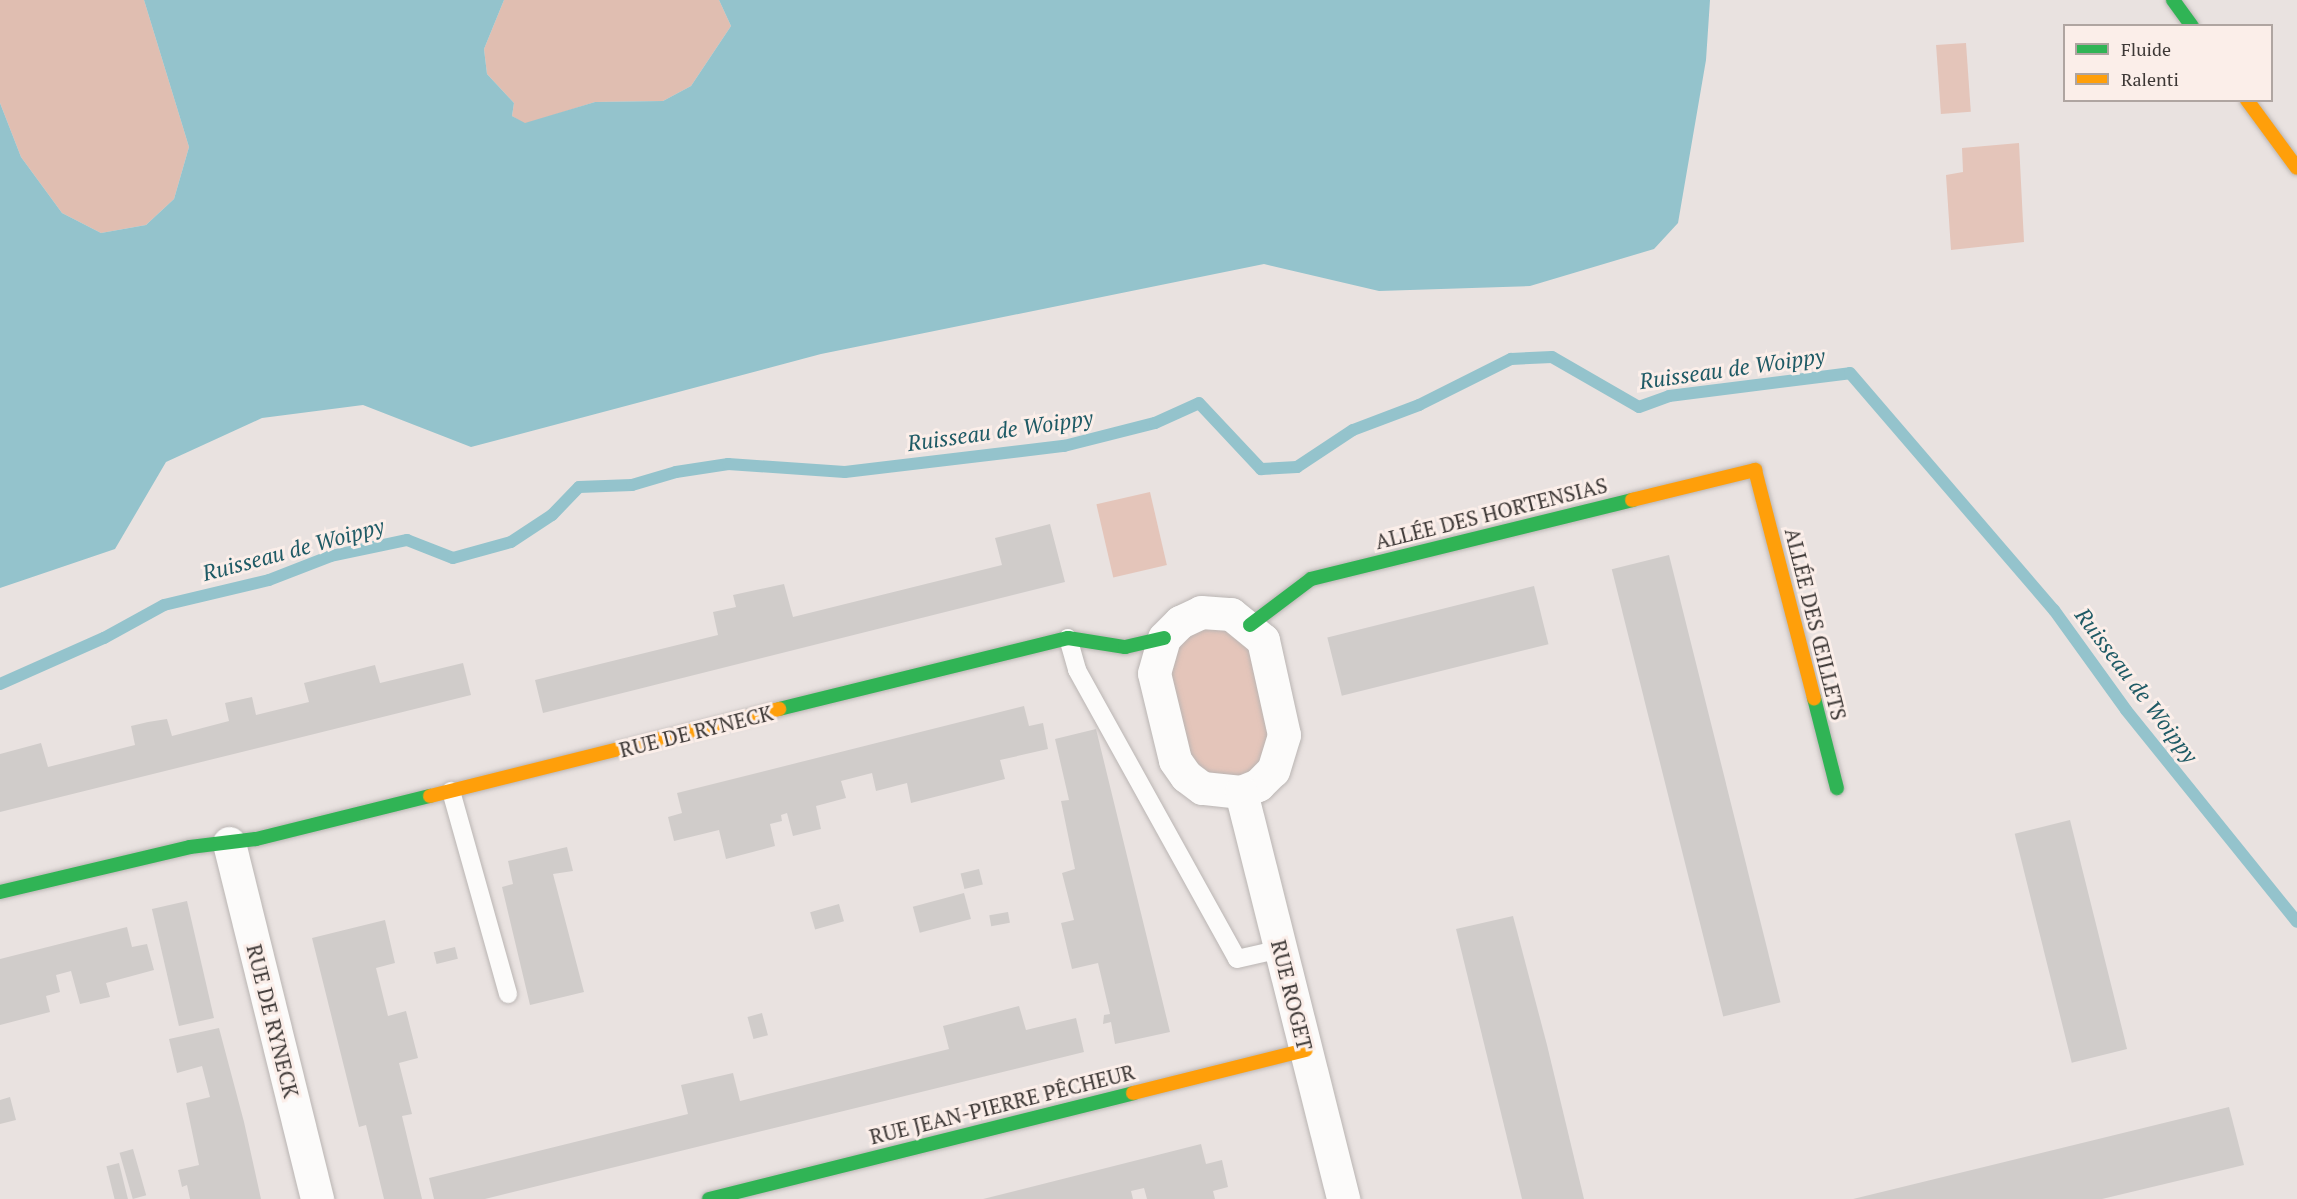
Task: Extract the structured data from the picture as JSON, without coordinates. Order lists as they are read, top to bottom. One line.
{"streets":{"street":["ALLÉE DES HORTENSIAS","ALLÉE DES ŒILLETS","RUE DE RYNECK","RUE ROGET","RUE JEAN-PIERRE PÊCHEUR"]},"crossings":[["ALLÉE DES HORTENSIAS","ALLÉE DES ŒILLETS"],["ALLÉE DES HORTENSIAS","RUE DE RYNECK"],["ALLÉE DES HORTENSIAS","RUE ROGET"],["RUE DE RYNECK","RUE ROGET"],["RUE ROGET","RUE JEAN-PIERRE PÊCHEUR"]],"water":["Ruisseau de Woippy"],"legend":["Fluide","Ralenti"]}
